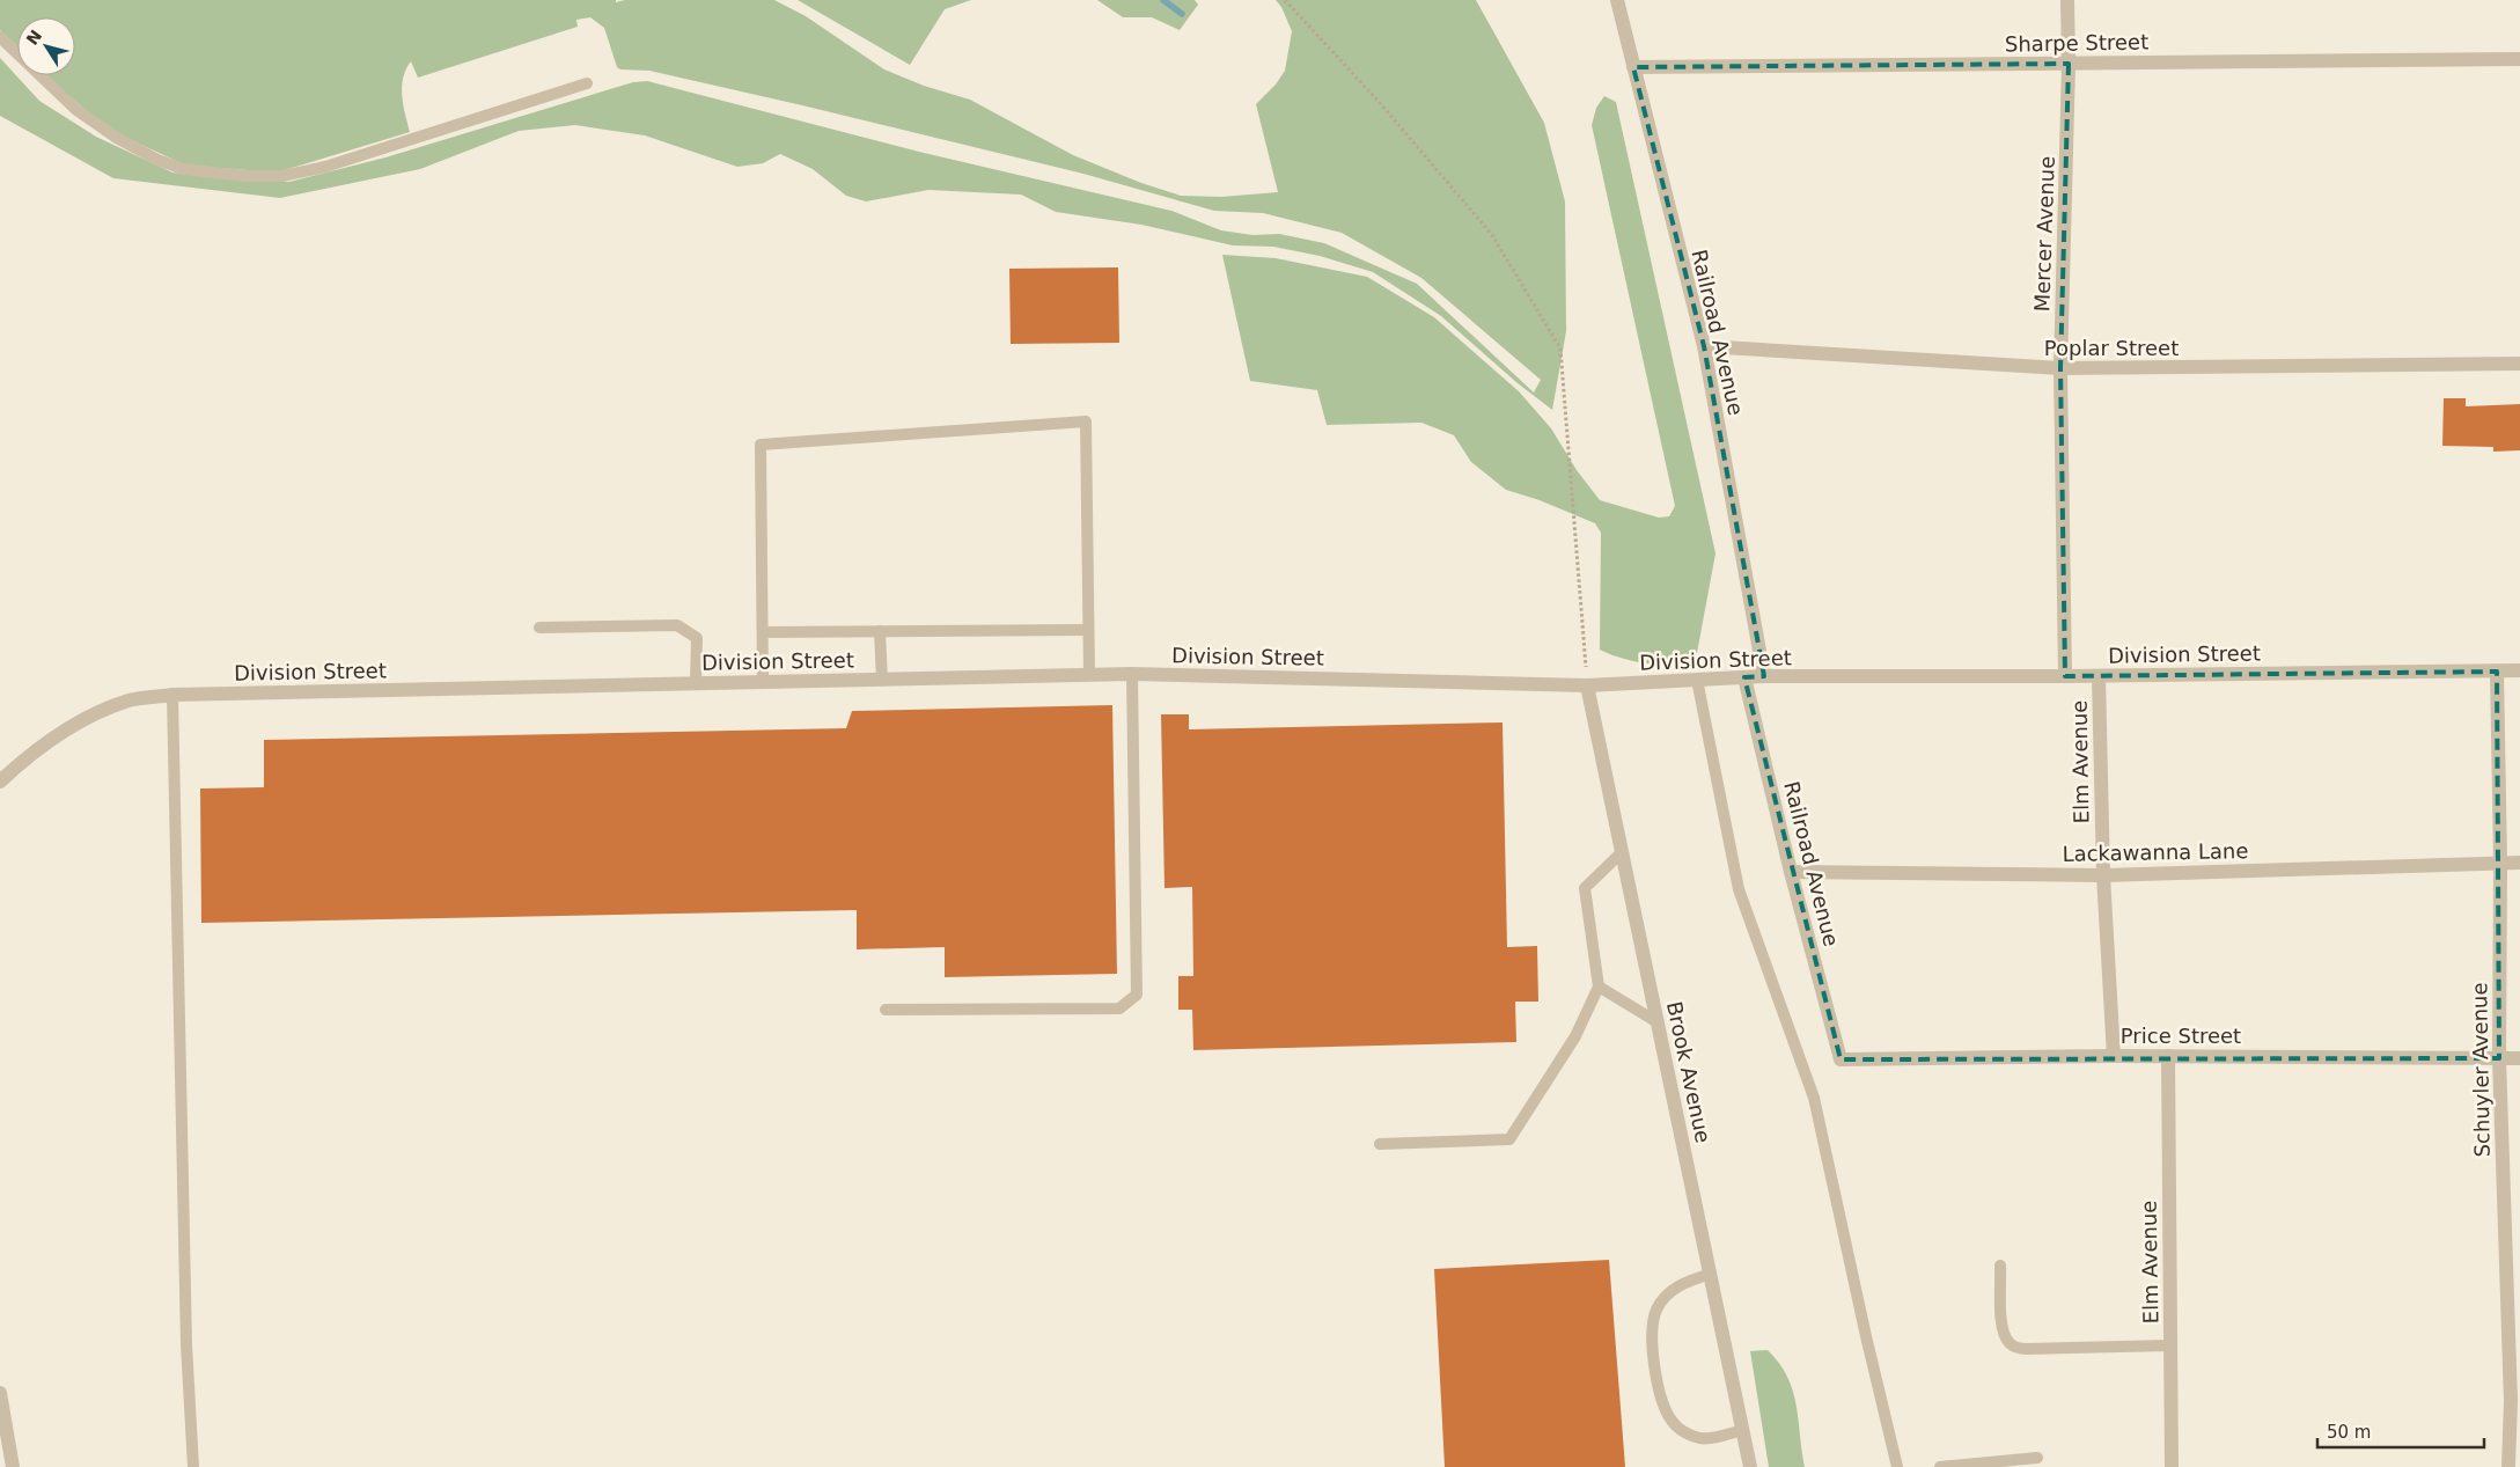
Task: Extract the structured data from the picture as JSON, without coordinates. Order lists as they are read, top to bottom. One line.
{"streets":{"street":["Sharpe Street","Mercer Avenue","Railroad Avenue","Poplar Street","Division Street","Elm Avenue","Lackawanna Lane","Price Street","Schuyler Avenue","Brook Avenue"]},"crossings":[["Sharpe Street","Mercer Avenue"],["Sharpe Street","Railroad Avenue"],["Mercer Avenue","Poplar Street"],["Mercer Avenue","Division Street"],["Railroad Avenue","Poplar Street"],["Railroad Avenue","Division Street"],["Railroad Avenue","Lackawanna Lane"],["Railroad Avenue","Price Street"],["Division Street","Elm Avenue"],["Division Street","Schuyler Avenue"],["Division Street","Brook Avenue"],["Elm Avenue","Lackawanna Lane"],["Elm Avenue","Price Street"],["Lackawanna Lane","Schuyler Avenue"],["Price Street","Schuyler Avenue"]],"scale_bar":"50 m","north":"top left"}
